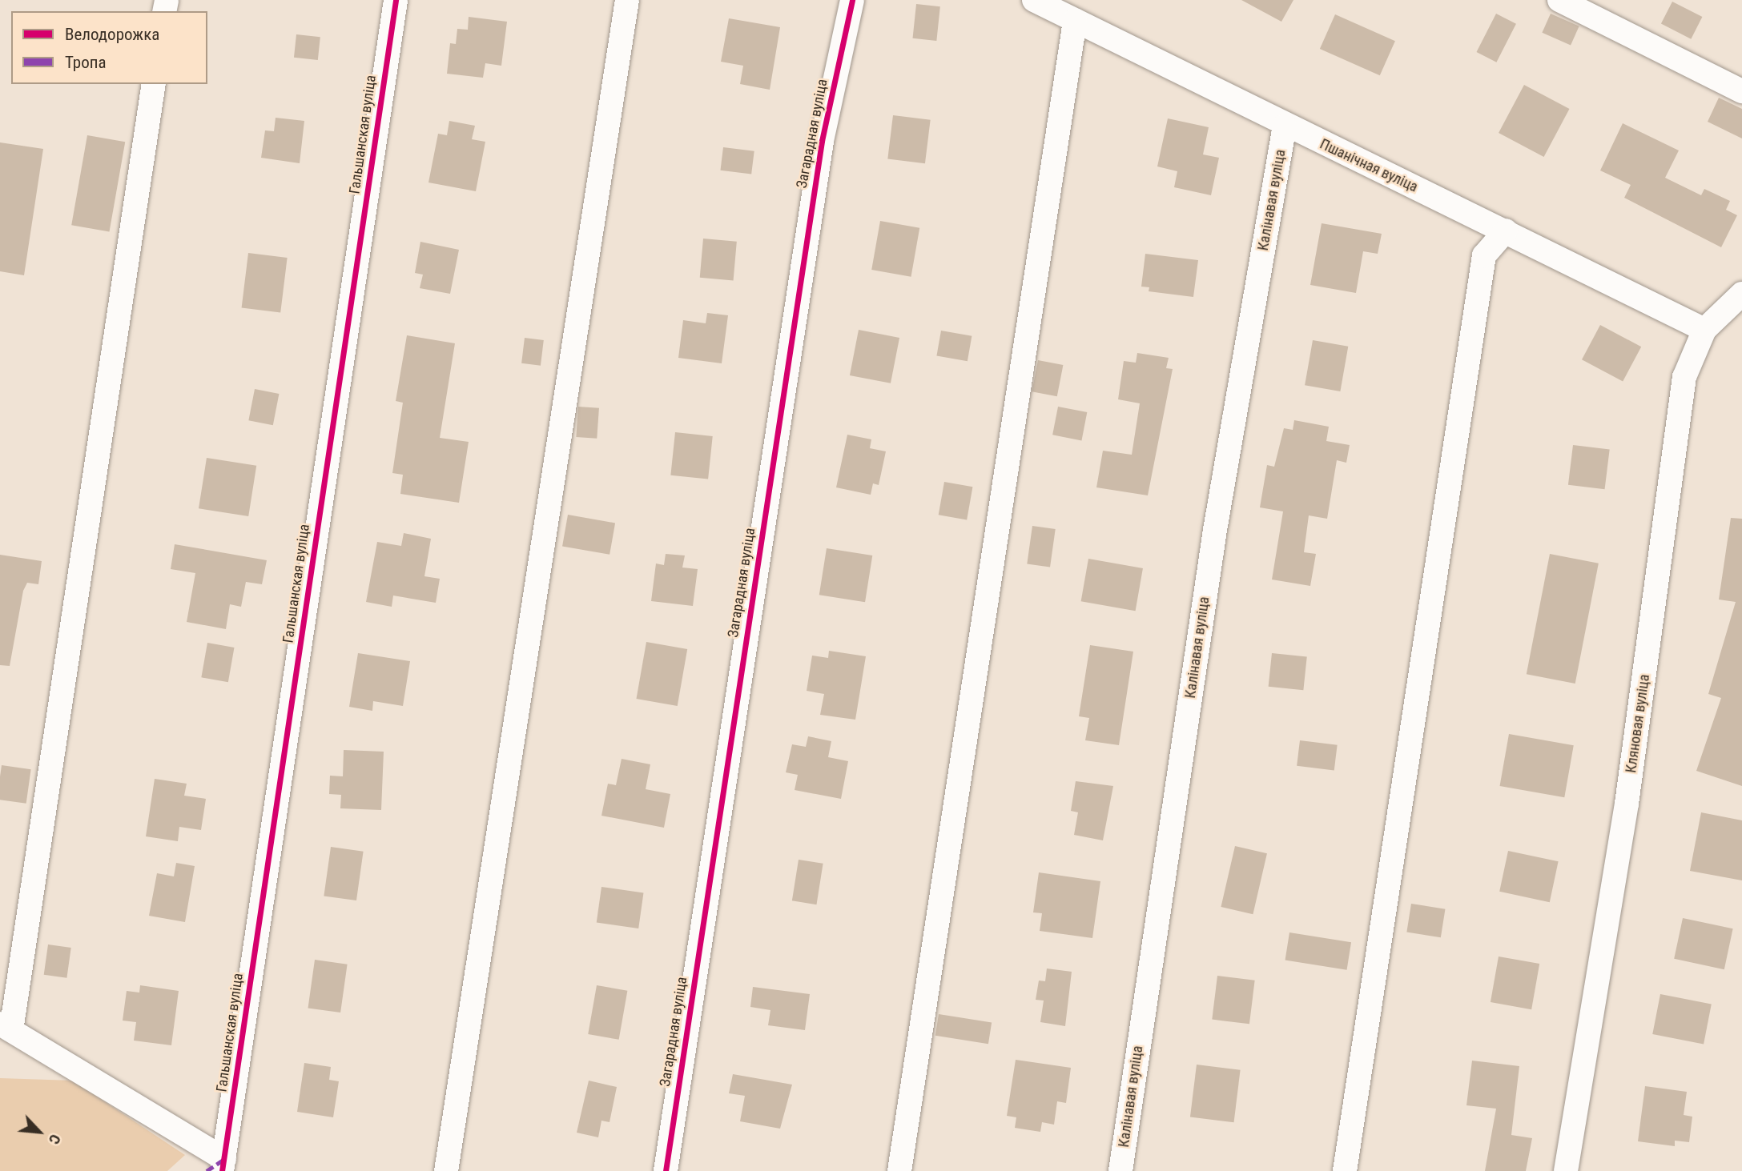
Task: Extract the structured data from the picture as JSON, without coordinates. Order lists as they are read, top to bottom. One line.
{"streets":{"street":["Загарадная вуліца","Гальшанская вуліца","Пшанічная вуліца","Калінавая вуліца","Кляновая вуліца"]},"crossings":[["Пшанічная вуліца","Калінавая вуліца"],["Пшанічная вуліца","Кляновая вуліца"]],"legend":["Велодорожка","Тропа"],"north":"bottom right"}
